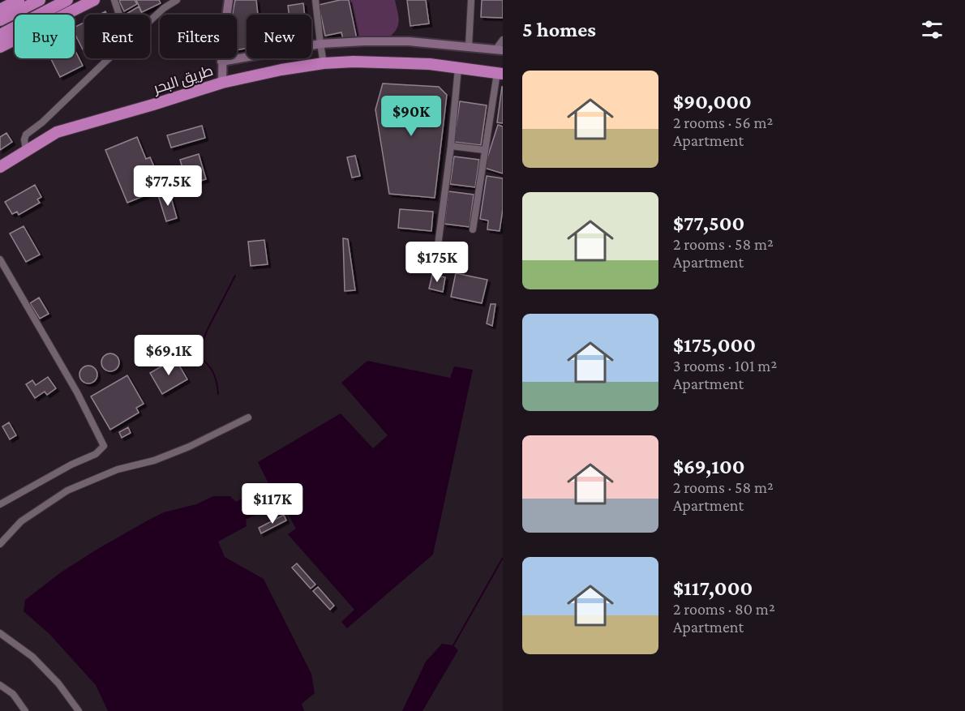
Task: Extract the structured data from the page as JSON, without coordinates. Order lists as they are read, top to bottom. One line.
{"streets":{"highway":["طريق البحر"]},"page":{"heading":"5 homes","chip":["Buy","Rent","Filters","New"],"list":[{"name":"$90,000","note":"2 rooms · 56 m² · Apartment"},{"name":"$77,500","note":"2 rooms · 58 m² · Apartment"},{"name":"$175,000","note":"3 rooms · 101 m² · Apartment"},{"name":"$69,100","note":"2 rooms · 58 m² · Apartment"},{"name":"$117,000","note":"2 rooms · 80 m² · Apartment"}],"price":["$90K","$77.5K","$175K","$69.1K","$117K"]}}
